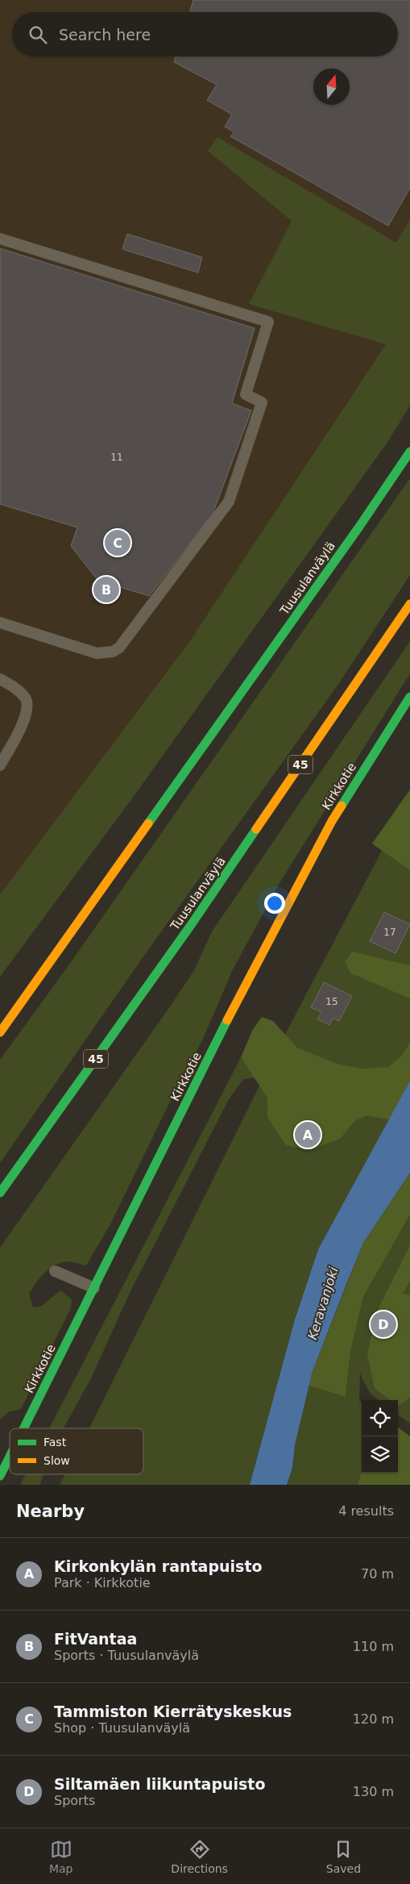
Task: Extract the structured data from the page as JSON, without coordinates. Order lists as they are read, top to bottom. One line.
{"streets":{"main road":["Tuusulanväylä","45","Kirkkotie"]},"water":["Keravanjoki"],"house_numbers":["11","17","15"],"legend":["Fast","Slow"],"north":"top","page":{"search":"Search here","pins":["C","B","A","D"],"heading":["Nearby","4 results"],"list":[{"mark":"A","name":"Kirkonkylän rantapuisto","note":"Park · Kirkkotie","value":"70 m"},{"mark":"B","name":"FitVantaa","note":"Sports · Tuusulanväylä","value":"110 m"},{"mark":"C","name":"Tammiston Kierrätyskeskus","note":"Shop · Tuusulanväylä","value":"120 m"},{"mark":"D","name":"Siltamäen liikuntapuisto","note":"Sports","value":"130 m"}],"nav":["Map","Directions","Saved"]}}
